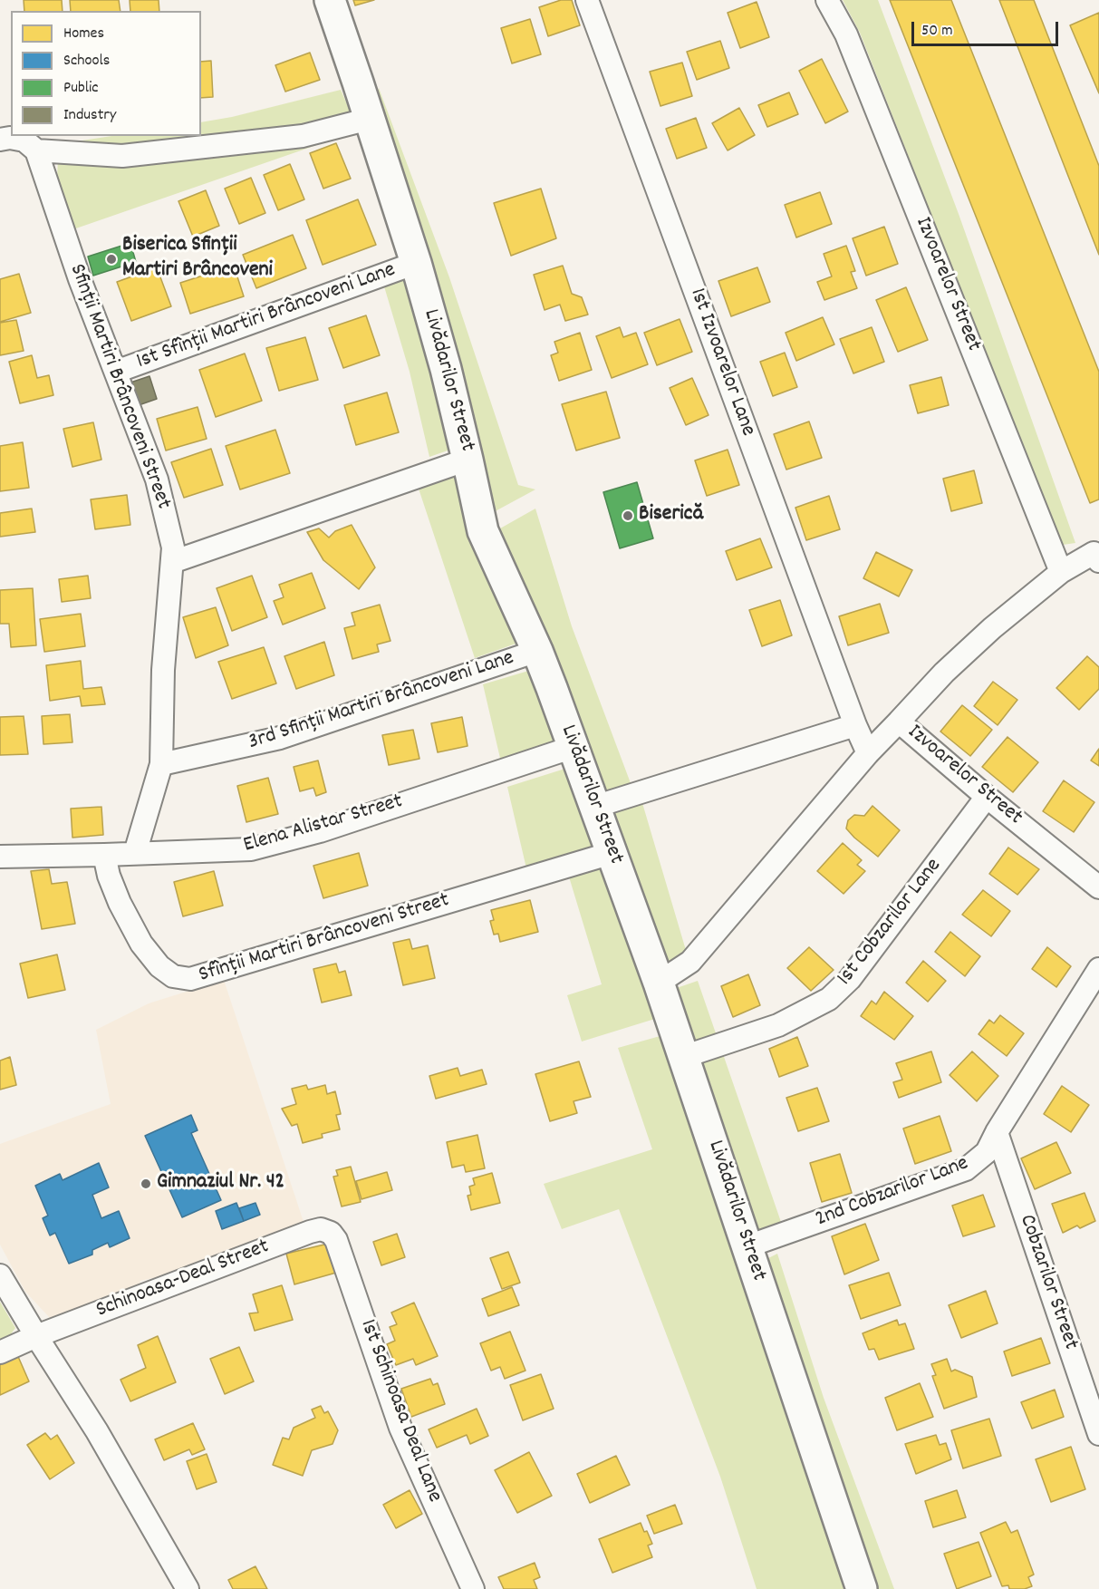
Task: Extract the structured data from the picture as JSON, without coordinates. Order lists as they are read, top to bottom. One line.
{"streets":{"street":["Izvoarelor Street","1st Sfînții Martiri Brâncoveni Lane","1st Izvoarelor Lane","Livădarilor Street","Sfinții Martiri Brâncoveni Street","3rd Sfinții Martiri Brâncoveni Lane","Elena Alistar Street","1st Cobzarilor Lane","Sfînții Martiri Brâncoveni Street","2nd Cobzarilor Lane","Schinoasa-Deal Street","Cobzarilor Street","1st Schinoasa Deal Lane"]},"crossings":[["Izvoarelor Street","1st Cobzarilor Lane"],["1st Sfînții Martiri Brâncoveni Lane","Livădarilor Street"],["1st Sfînții Martiri Brâncoveni Lane","Sfinții Martiri Brâncoveni Street"],["Livădarilor Street","3rd Sfinții Martiri Brâncoveni Lane"],["Livădarilor Street","Elena Alistar Street"],["Livădarilor Street","1st Cobzarilor Lane"],["Livădarilor Street","Sfînții Martiri Brâncoveni Street"],["Livădarilor Street","2nd Cobzarilor Lane"],["Sfinții Martiri Brâncoveni Street","3rd Sfinții Martiri Brâncoveni Lane"],["Sfinții Martiri Brâncoveni Street","Elena Alistar Street"],["Elena Alistar Street","Sfînții Martiri Brâncoveni Street"],["2nd Cobzarilor Lane","Cobzarilor Street"],["Schinoasa-Deal Street","1st Schinoasa Deal Lane"]],"places":["Biserica Sfinții Martiri Brâncoveni","Biserică","Gimnaziul Nr. 42"],"legend":["Homes","Schools","Public","Industry"],"scale_bar":"50 m"}
